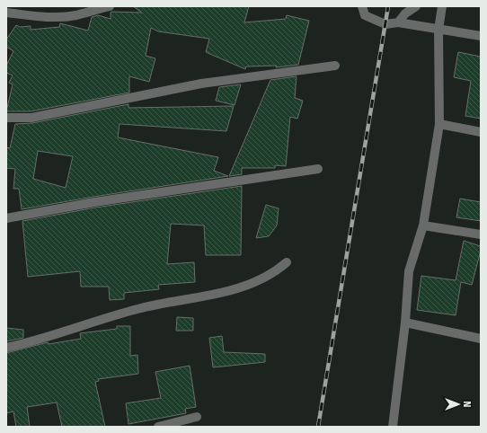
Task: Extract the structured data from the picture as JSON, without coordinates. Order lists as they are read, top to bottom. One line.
{"north":"right"}
